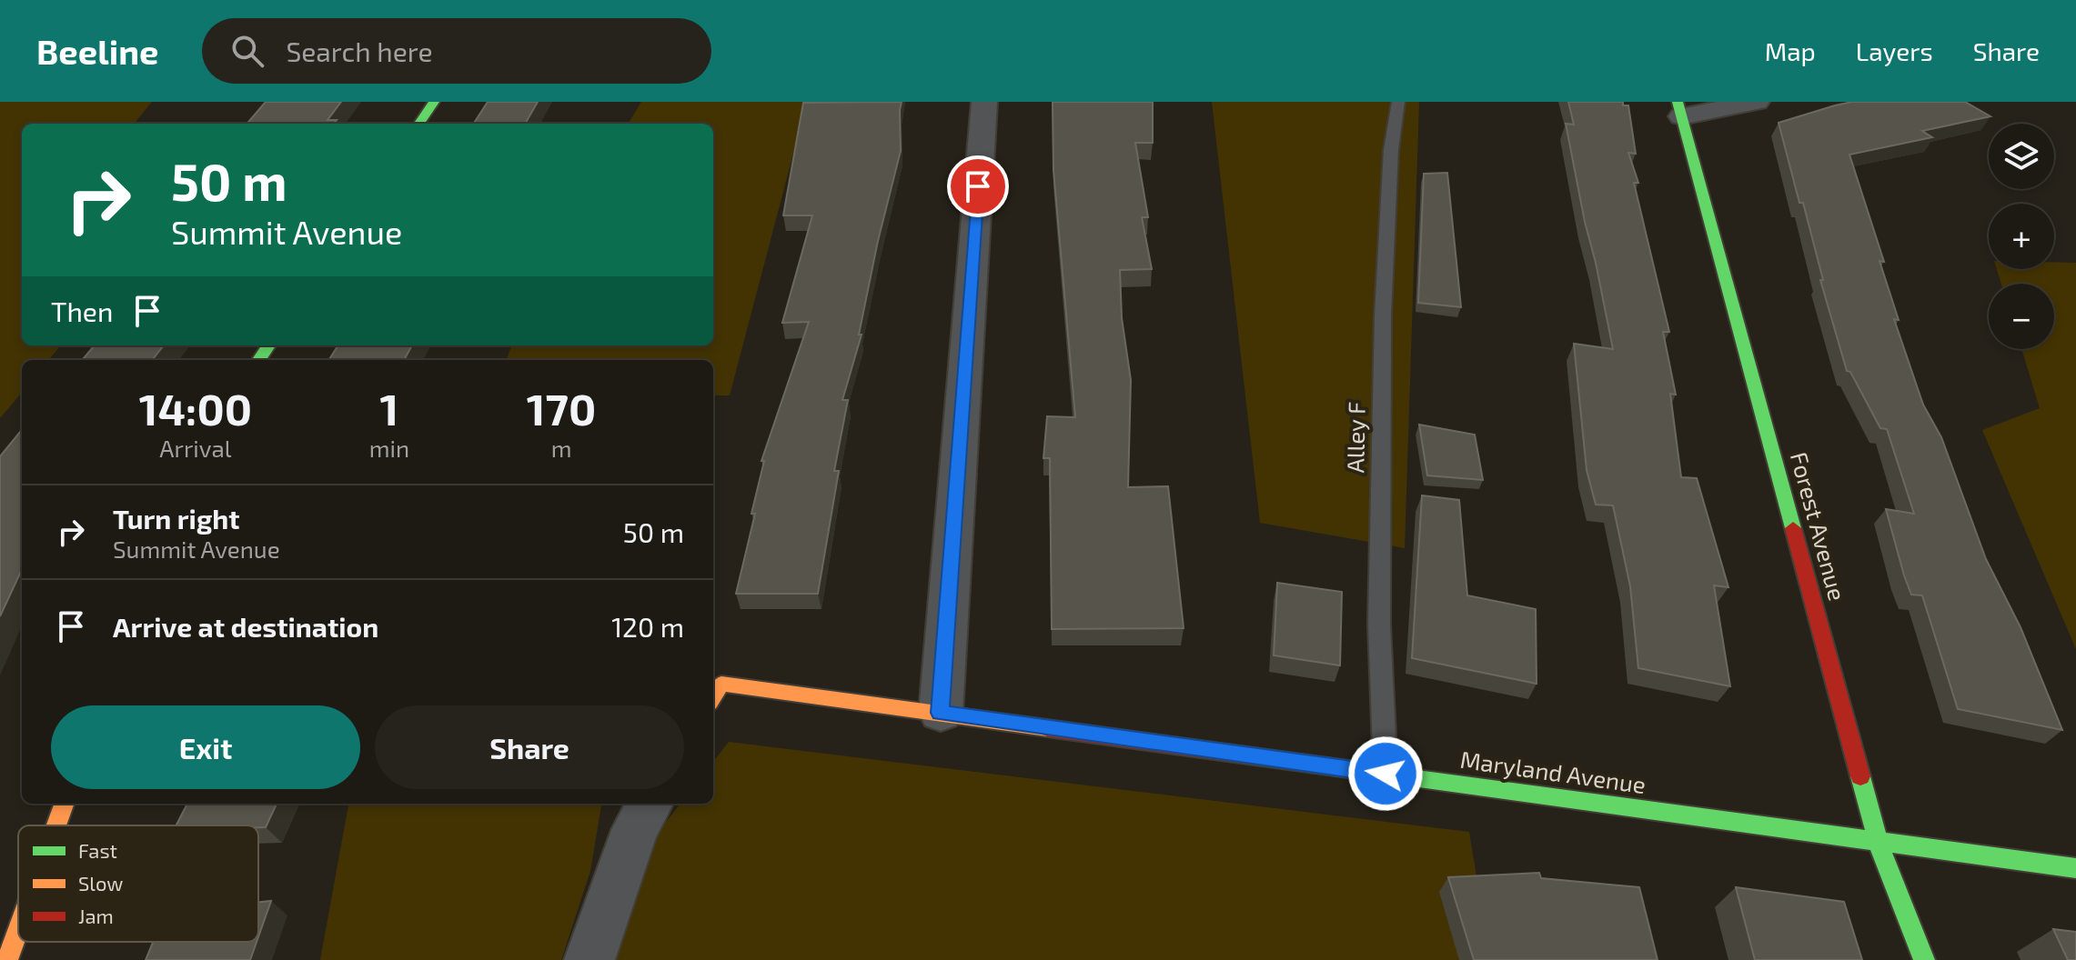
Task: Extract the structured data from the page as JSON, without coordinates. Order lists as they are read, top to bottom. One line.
{"streets":{"street":["Forest Avenue","Maryland Avenue"],"lane":["Alley F"]},"crossings":[["Alley F","Maryland Avenue"],["Forest Avenue","Maryland Avenue"]],"legend":["Fast","Slow","Jam"],"page":{"header":"Beeline","search":"Search here","nav":["Map","Layers","Share"],"map_buttons":["+","−"],"turn":["50 m","Summit Avenue"],"then":"Then","eta":["14:00","Arrival","1","min","170","m"],"list":[{"name":"Turn right","note":"Summit Avenue","value":"50 m"},{"name":"Arrive at destination","value":"120 m"}],"buttons":["Exit","Share"]}}
